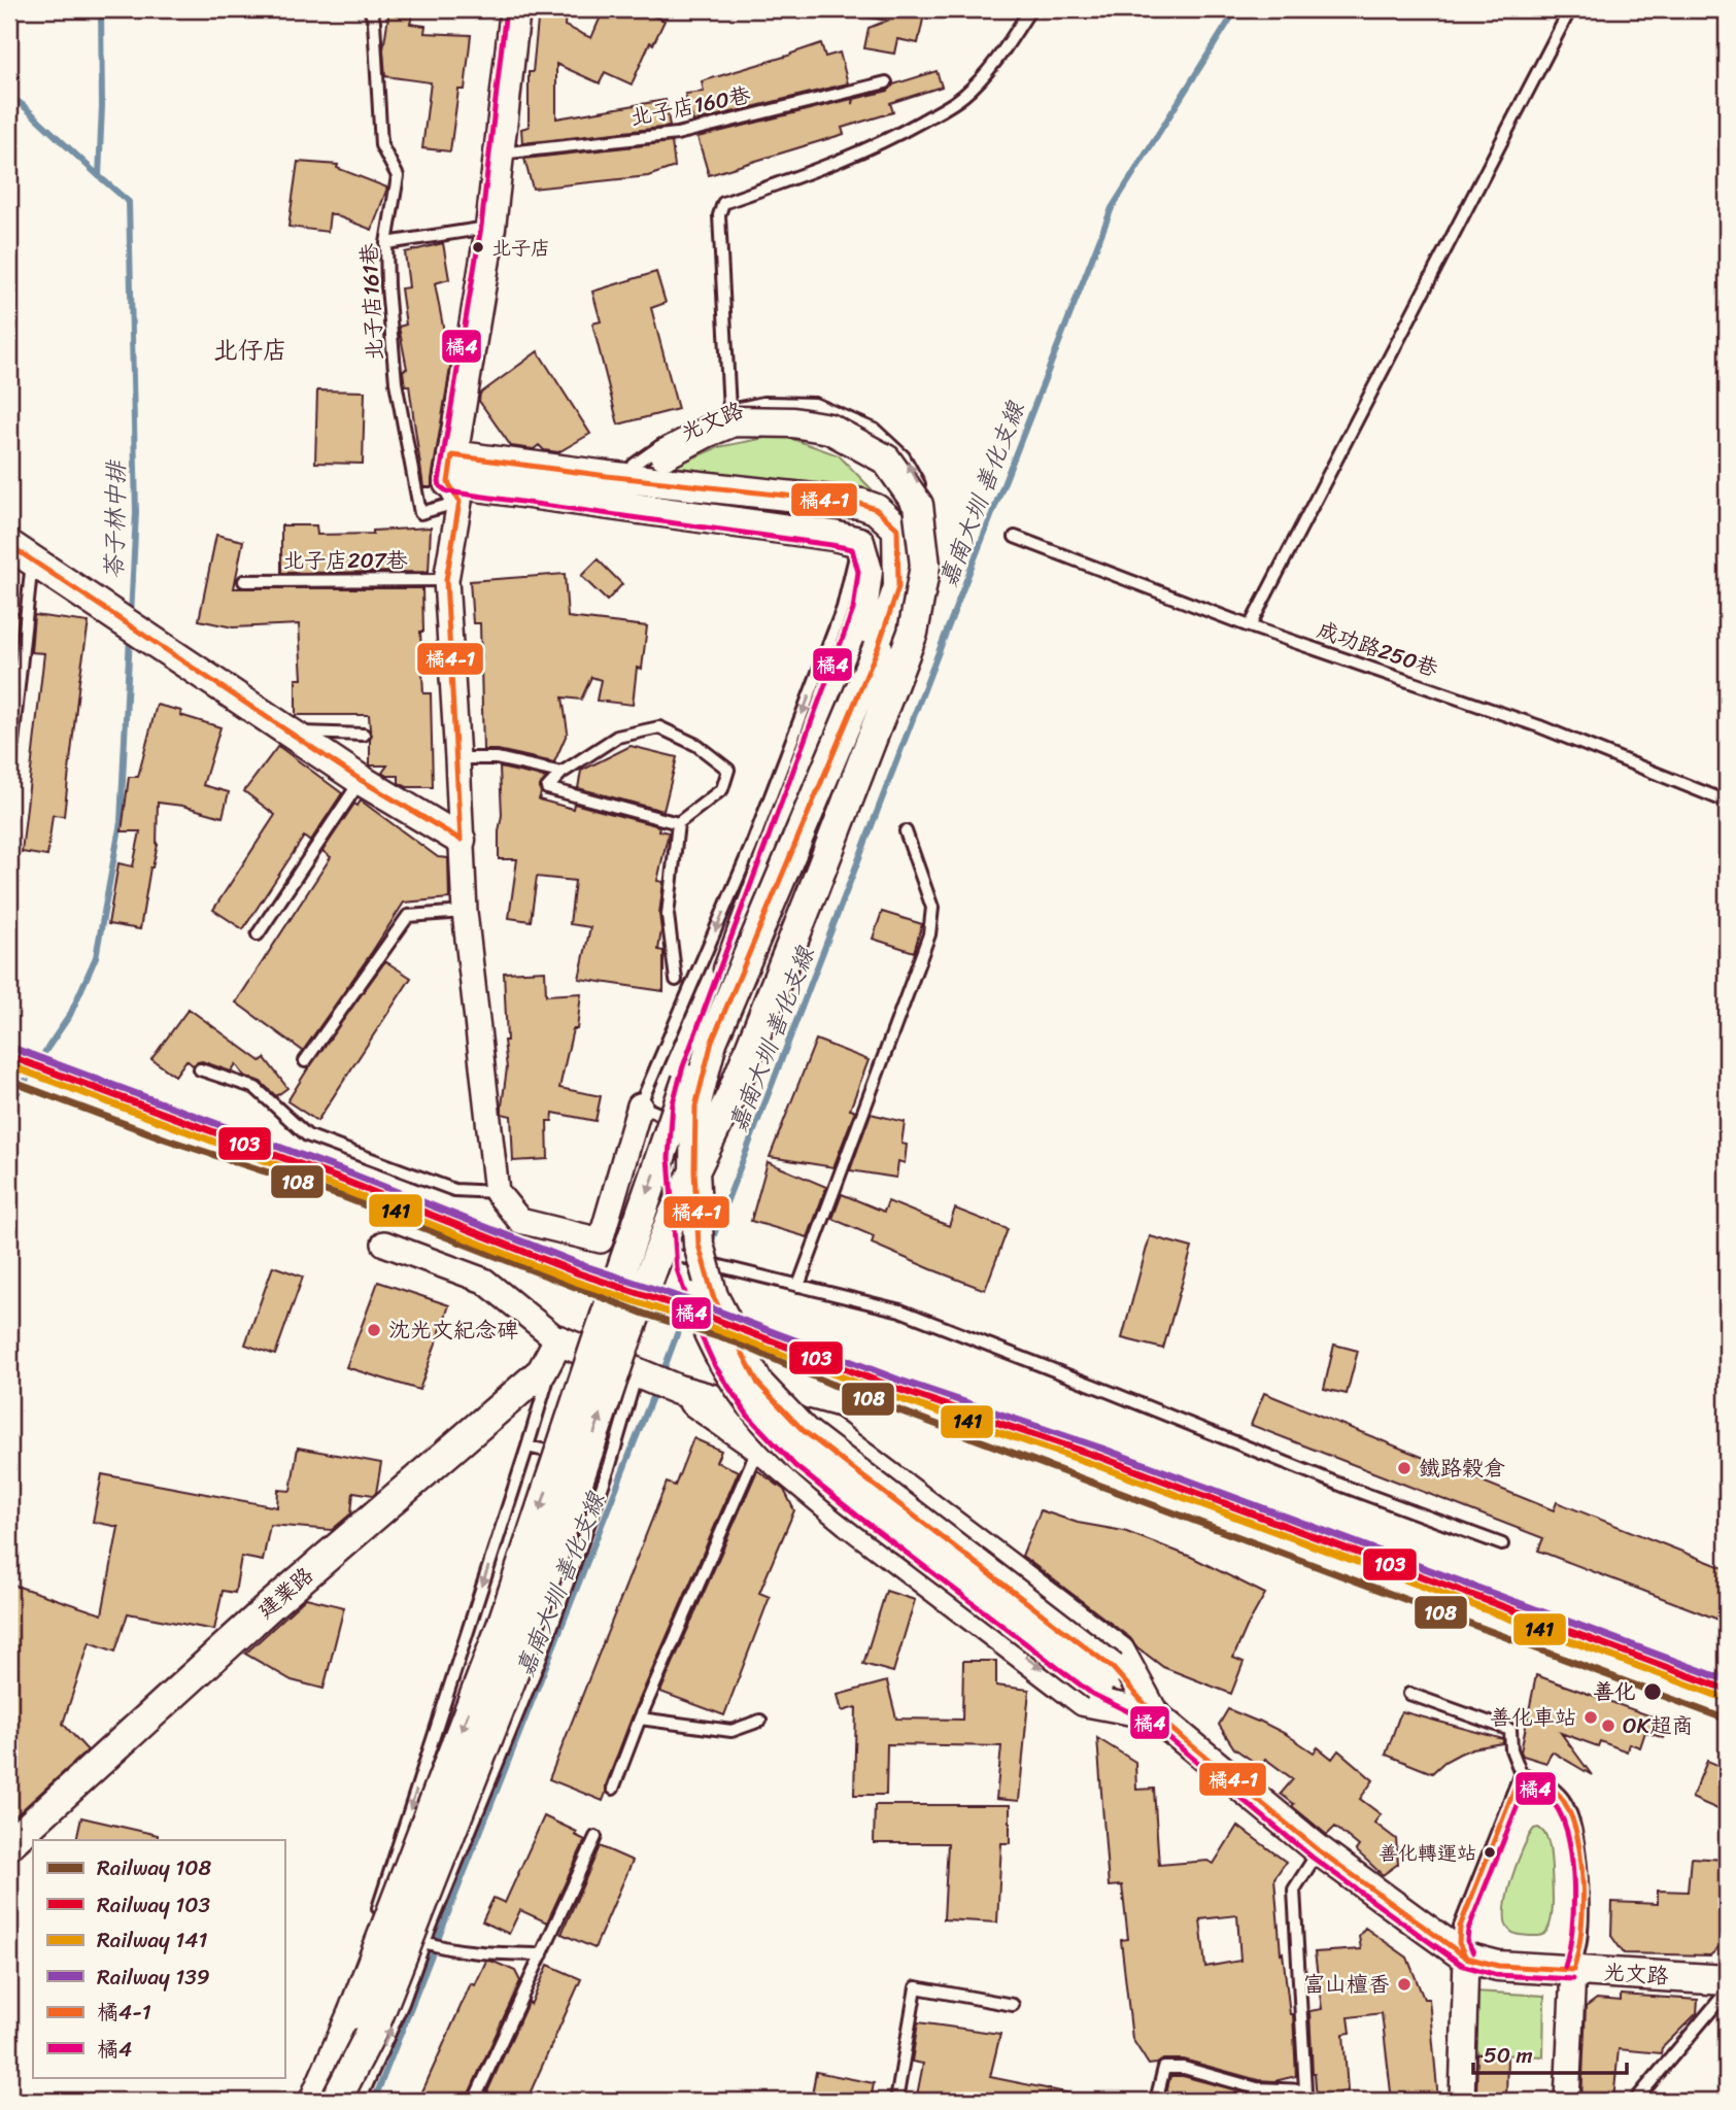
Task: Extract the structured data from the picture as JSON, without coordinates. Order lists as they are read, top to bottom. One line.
{"streets":{"street":["光文路","建業路"],"lane":["北子店160巷","北子店161巷","北子店207巷","成功路250巷"]},"districts":["北仔店"],"water":["嘉南大圳 善化支線","苓子林中排"],"places":["北子店","沈光文紀念碑","鐵路穀倉","善化","善化車站","OK超商","善化轉運站","富山檀香"],"lines":["transit line 橘4","transit line 橘4-1","rail line 139","rail line 103","rail line 141","rail line 108"],"legend":["Railway 108","Railway 103","Railway 141","Railway 139","橘4-1","橘4"],"scale_bar":"50 m"}
